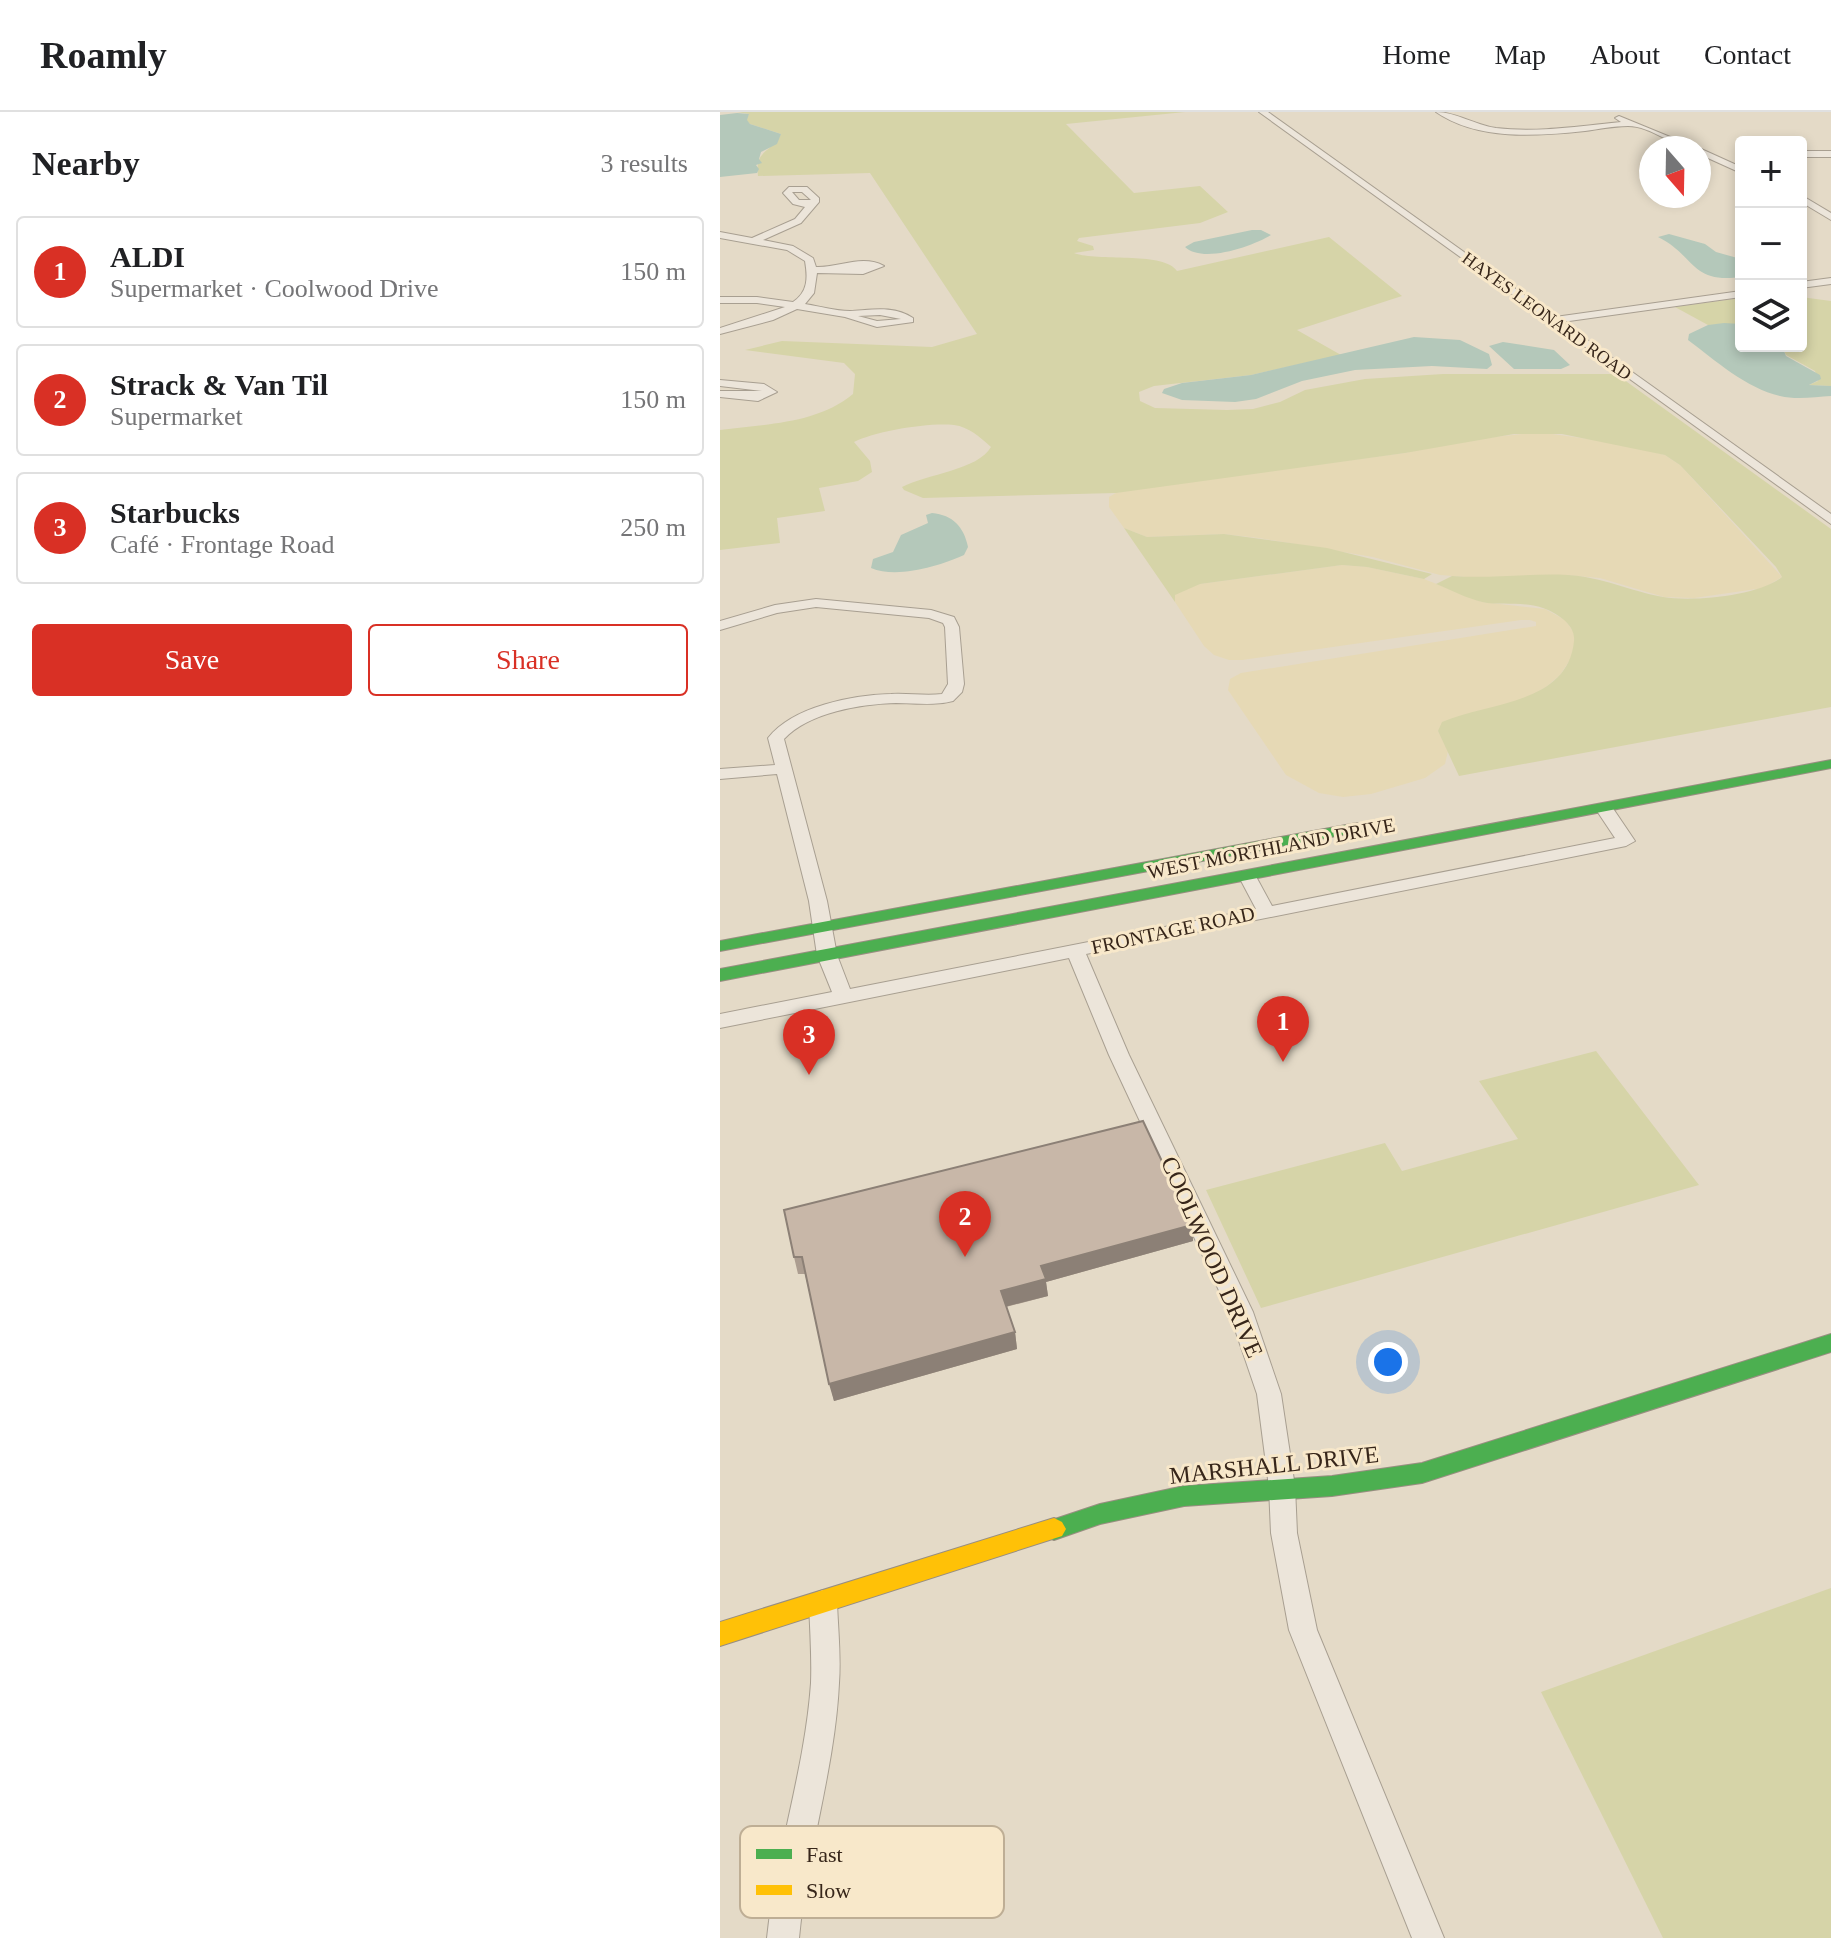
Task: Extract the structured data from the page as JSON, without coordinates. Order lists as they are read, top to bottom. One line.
{"streets":{"main road":["WEST MORTHLAND DRIVE","MARSHALL DRIVE"],"street":["HAYES LEONARD ROAD","FRONTAGE ROAD","COOLWOOD DRIVE"]},"crossings":[["WEST MORTHLAND DRIVE","FRONTAGE ROAD"],["FRONTAGE ROAD","COOLWOOD DRIVE"],["COOLWOOD DRIVE","MARSHALL DRIVE"]],"legend":["Fast","Slow"],"north":"bottom","page":{"header":"Roamly","nav":["Home","Map","About","Contact"],"heading":["Nearby","3 results"],"map_buttons":["+","−"],"list":[{"mark":"1","name":"ALDI","note":"Supermarket · Coolwood Drive","value":"150 m"},{"mark":"2","name":"Strack & Van Til","note":"Supermarket","value":"150 m"},{"mark":"3","name":"Starbucks","note":"Café · Frontage Road","value":"250 m"}],"buttons":["Save","Share"],"pins":["1","3","2"]}}
